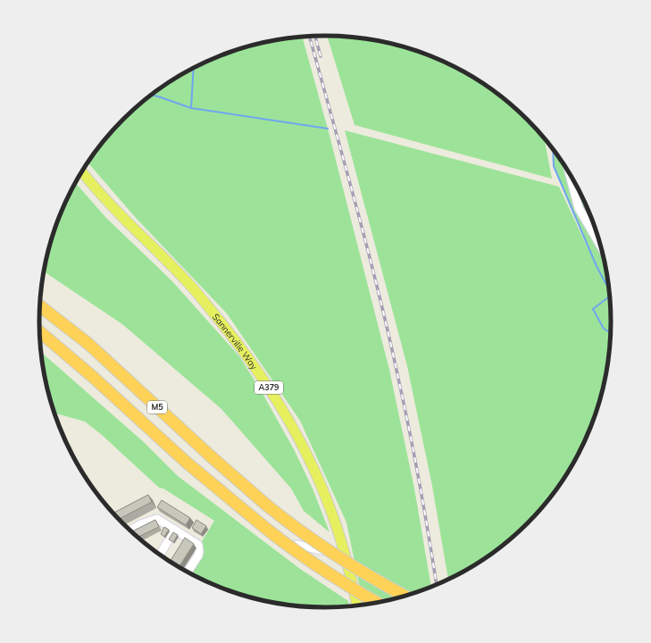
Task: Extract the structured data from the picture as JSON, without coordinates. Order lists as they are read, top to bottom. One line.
{"streets":{"highway":["M5"],"main road":["Sannerville Way","A379"]}}
